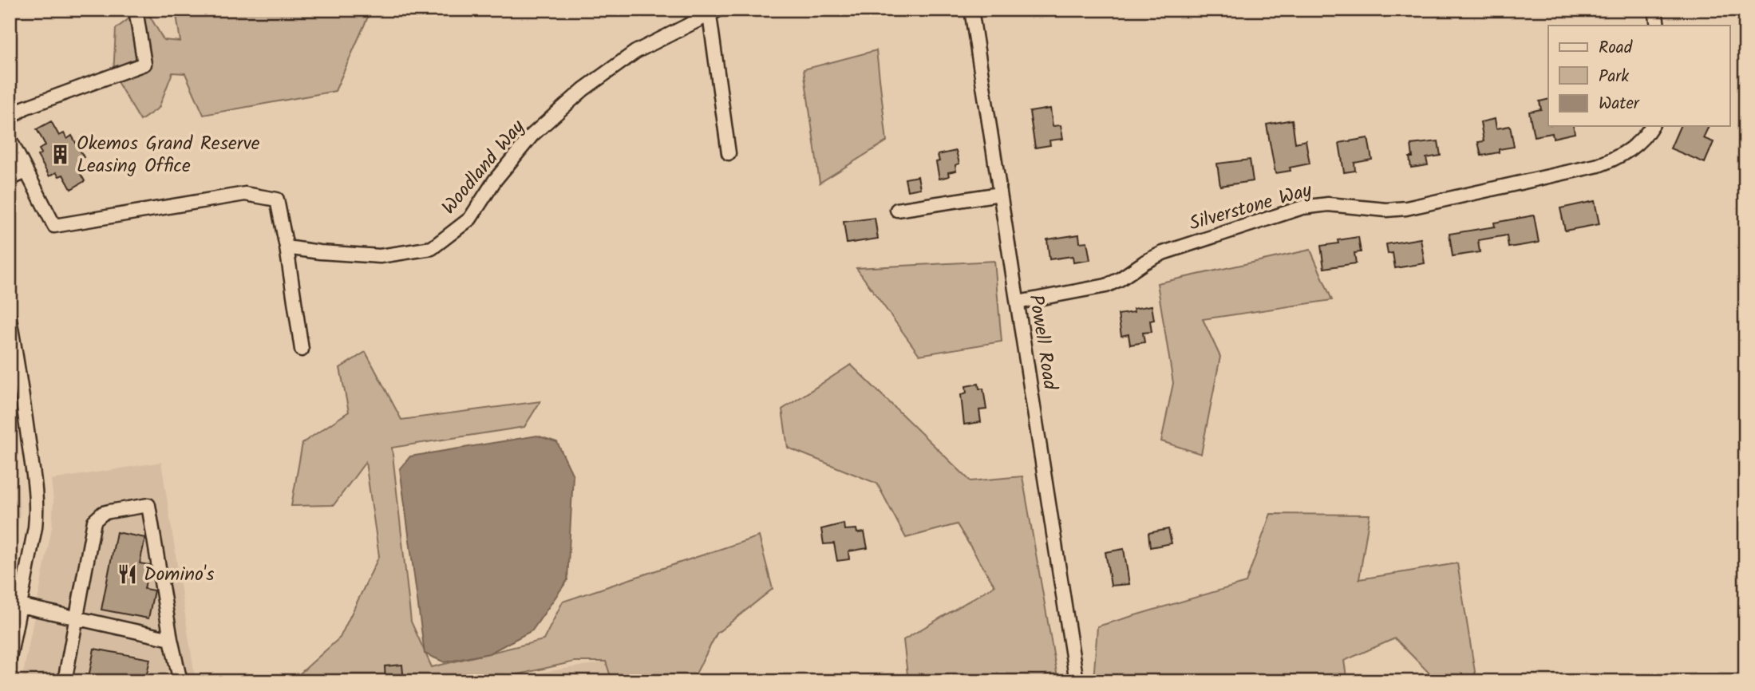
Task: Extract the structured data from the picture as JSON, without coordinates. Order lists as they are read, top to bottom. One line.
{"streets":{"street":["Woodland Way","Silverstone Way","Powell Road"]},"crossings":[["Silverstone Way","Powell Road"]],"places":{"building":["Okemos Grand Reserve Leasing Office"],"restaurant":["Domino's"]},"legend":["Road","Park","Water"]}
